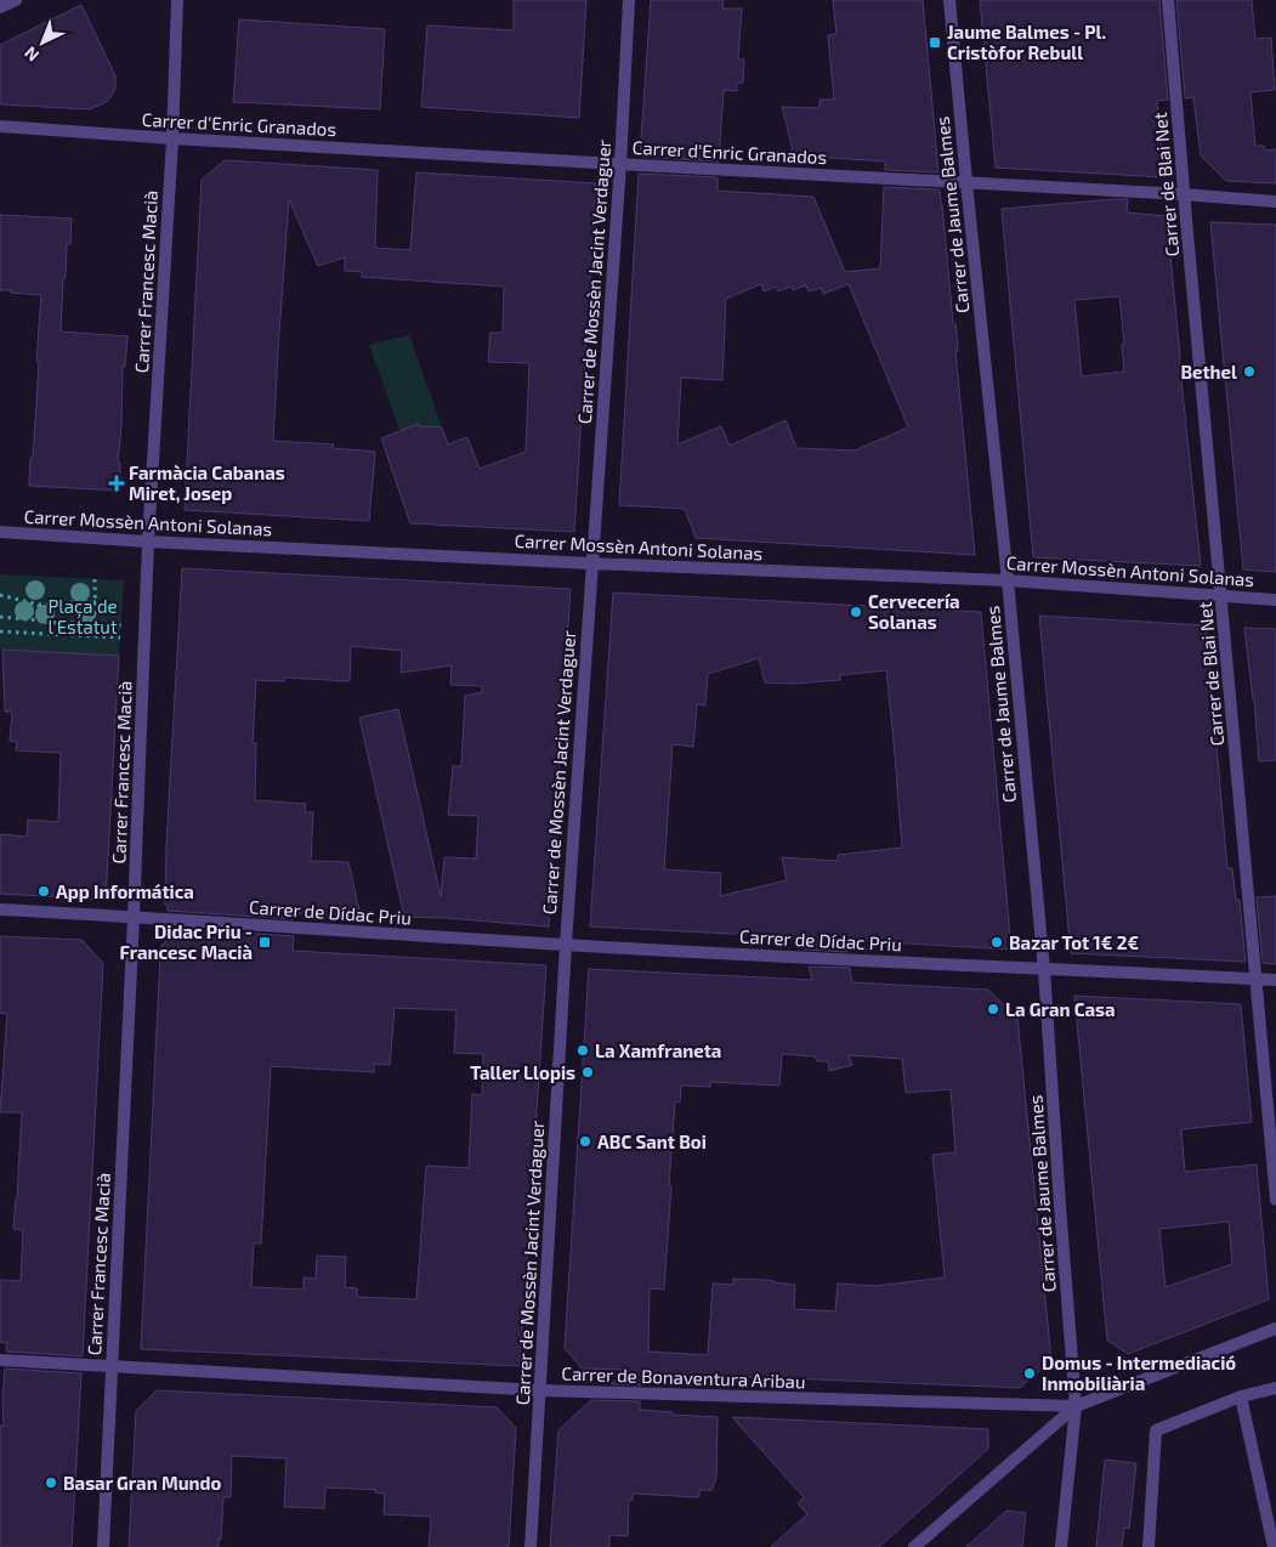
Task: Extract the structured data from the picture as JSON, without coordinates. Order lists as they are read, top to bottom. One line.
{"streets":{"street":["Carrer d'Enric Granados","Carrer de Blai Net","Carrer de Jaume Balmes","Carrer Francesc Macià","Carrer de Mossèn Jacint Verdaguer","Carrer Mossèn Antoni Solanas","Carrer de Dídac Priu","Carrer de Bonaventura Aribau"]},"crossings":[["Carrer d'Enric Granados","Carrer de Blai Net"],["Carrer d'Enric Granados","Carrer de Jaume Balmes"],["Carrer d'Enric Granados","Carrer Francesc Macià"],["Carrer d'Enric Granados","Carrer de Mossèn Jacint Verdaguer"],["Carrer de Blai Net","Carrer Mossèn Antoni Solanas"],["Carrer de Blai Net","Carrer de Dídac Priu"],["Carrer de Jaume Balmes","Carrer Mossèn Antoni Solanas"],["Carrer de Jaume Balmes","Carrer de Dídac Priu"],["Carrer de Jaume Balmes","Carrer de Bonaventura Aribau"],["Carrer Francesc Macià","Carrer Mossèn Antoni Solanas"],["Carrer Francesc Macià","Carrer de Dídac Priu"],["Carrer Francesc Macià","Carrer de Bonaventura Aribau"],["Carrer de Mossèn Jacint Verdaguer","Carrer Mossèn Antoni Solanas"],["Carrer de Mossèn Jacint Verdaguer","Carrer de Dídac Priu"],["Carrer de Mossèn Jacint Verdaguer","Carrer de Bonaventura Aribau"]],"parks":["Plaça de l'Estatut"],"places":{"transit":["Jaume Balmes - Pl. Cristòfor Rebull","Didac Priu - Francesc Macià"],"other":["Bethel","Cervecería Solanas","App Informática","Bazar Tot 1€ 2€","La Gran Casa","La Xamfraneta","Taller Llopis","ABC Sant Boi","Domus - Intermediació Inmobiliària","Basar Gran Mundo"],"health":["Farmàcia Cabanas Miret, Josep"]},"north":"bottom left"}
